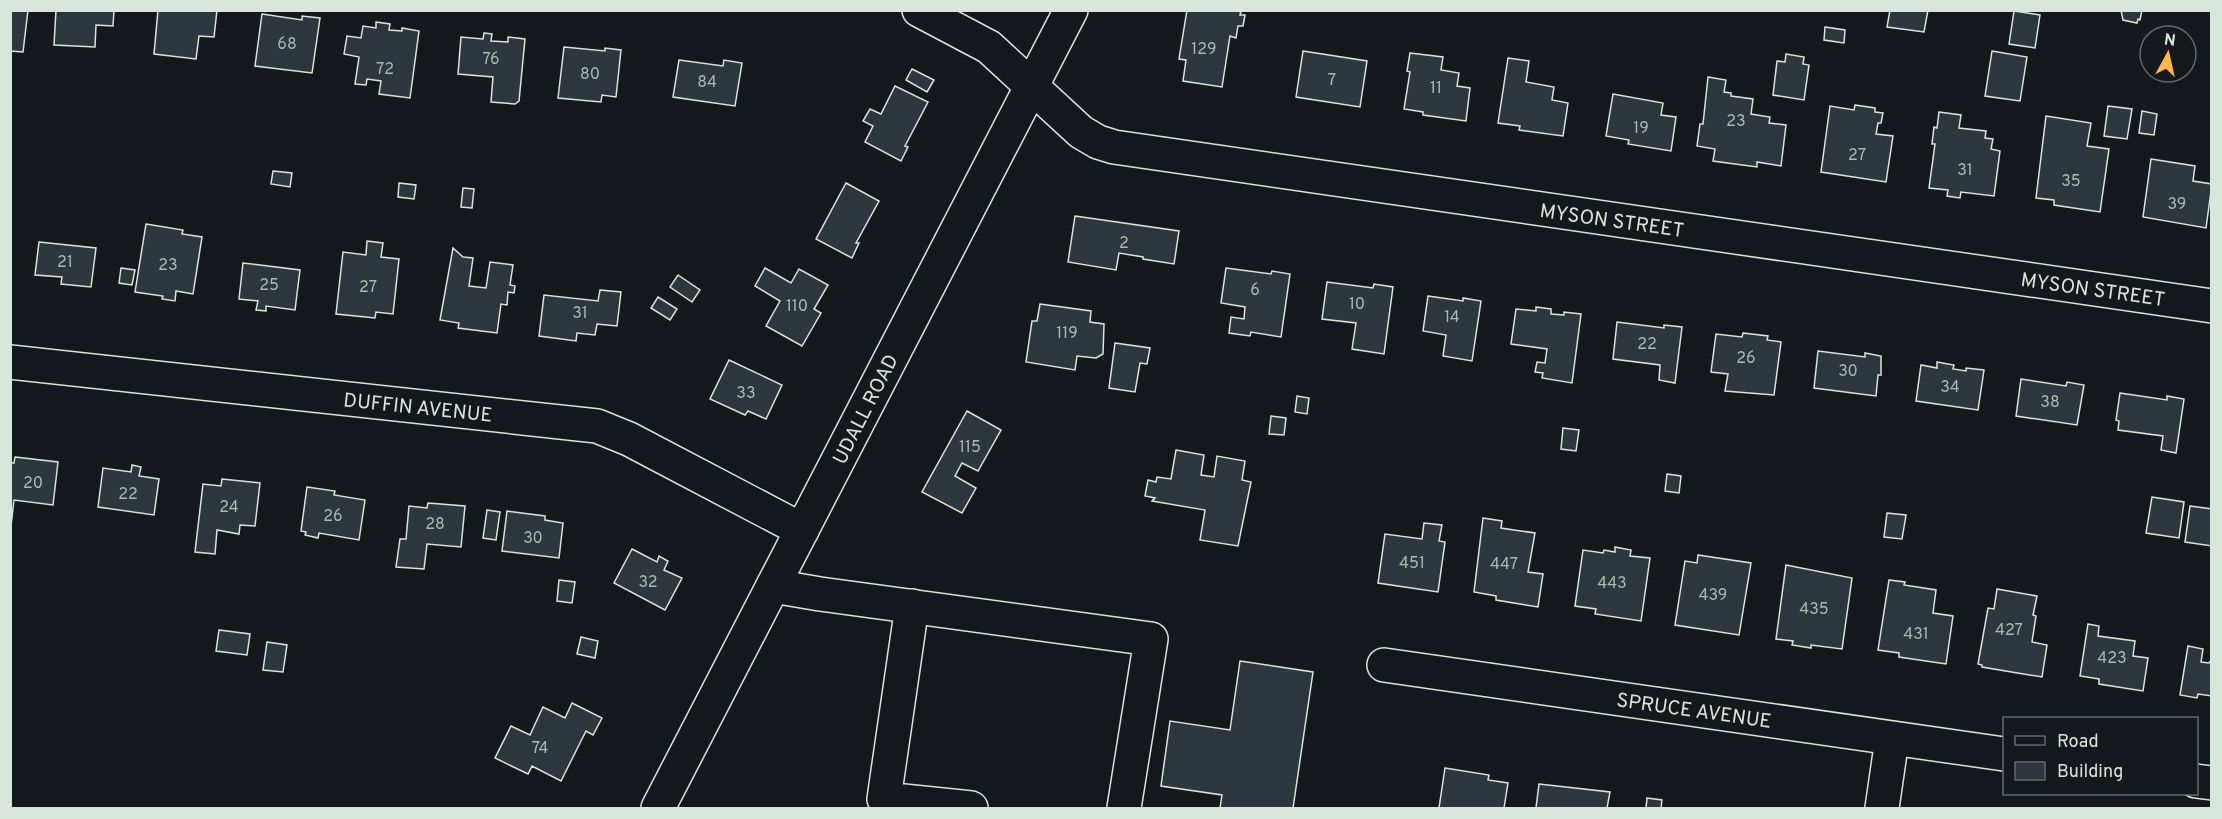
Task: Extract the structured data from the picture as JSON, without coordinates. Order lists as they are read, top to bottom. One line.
{"streets":{"street":["MYSON STREET","DUFFIN AVENUE","UDALL ROAD","SPRUCE AVENUE"]},"crossings":[["MYSON STREET","UDALL ROAD"],["DUFFIN AVENUE","UDALL ROAD"]],"house_numbers":["68","129","76","72","80","7","84","11","23","19","27","31","35","39","2","21","23","25","27","6","10","110","31","14","119","22","26","30","34","33","38","115","20","22","24","26","28","30","451","447","32","443","439","435","427","431","423","74"],"legend":["Road","Building"],"north":"top"}
